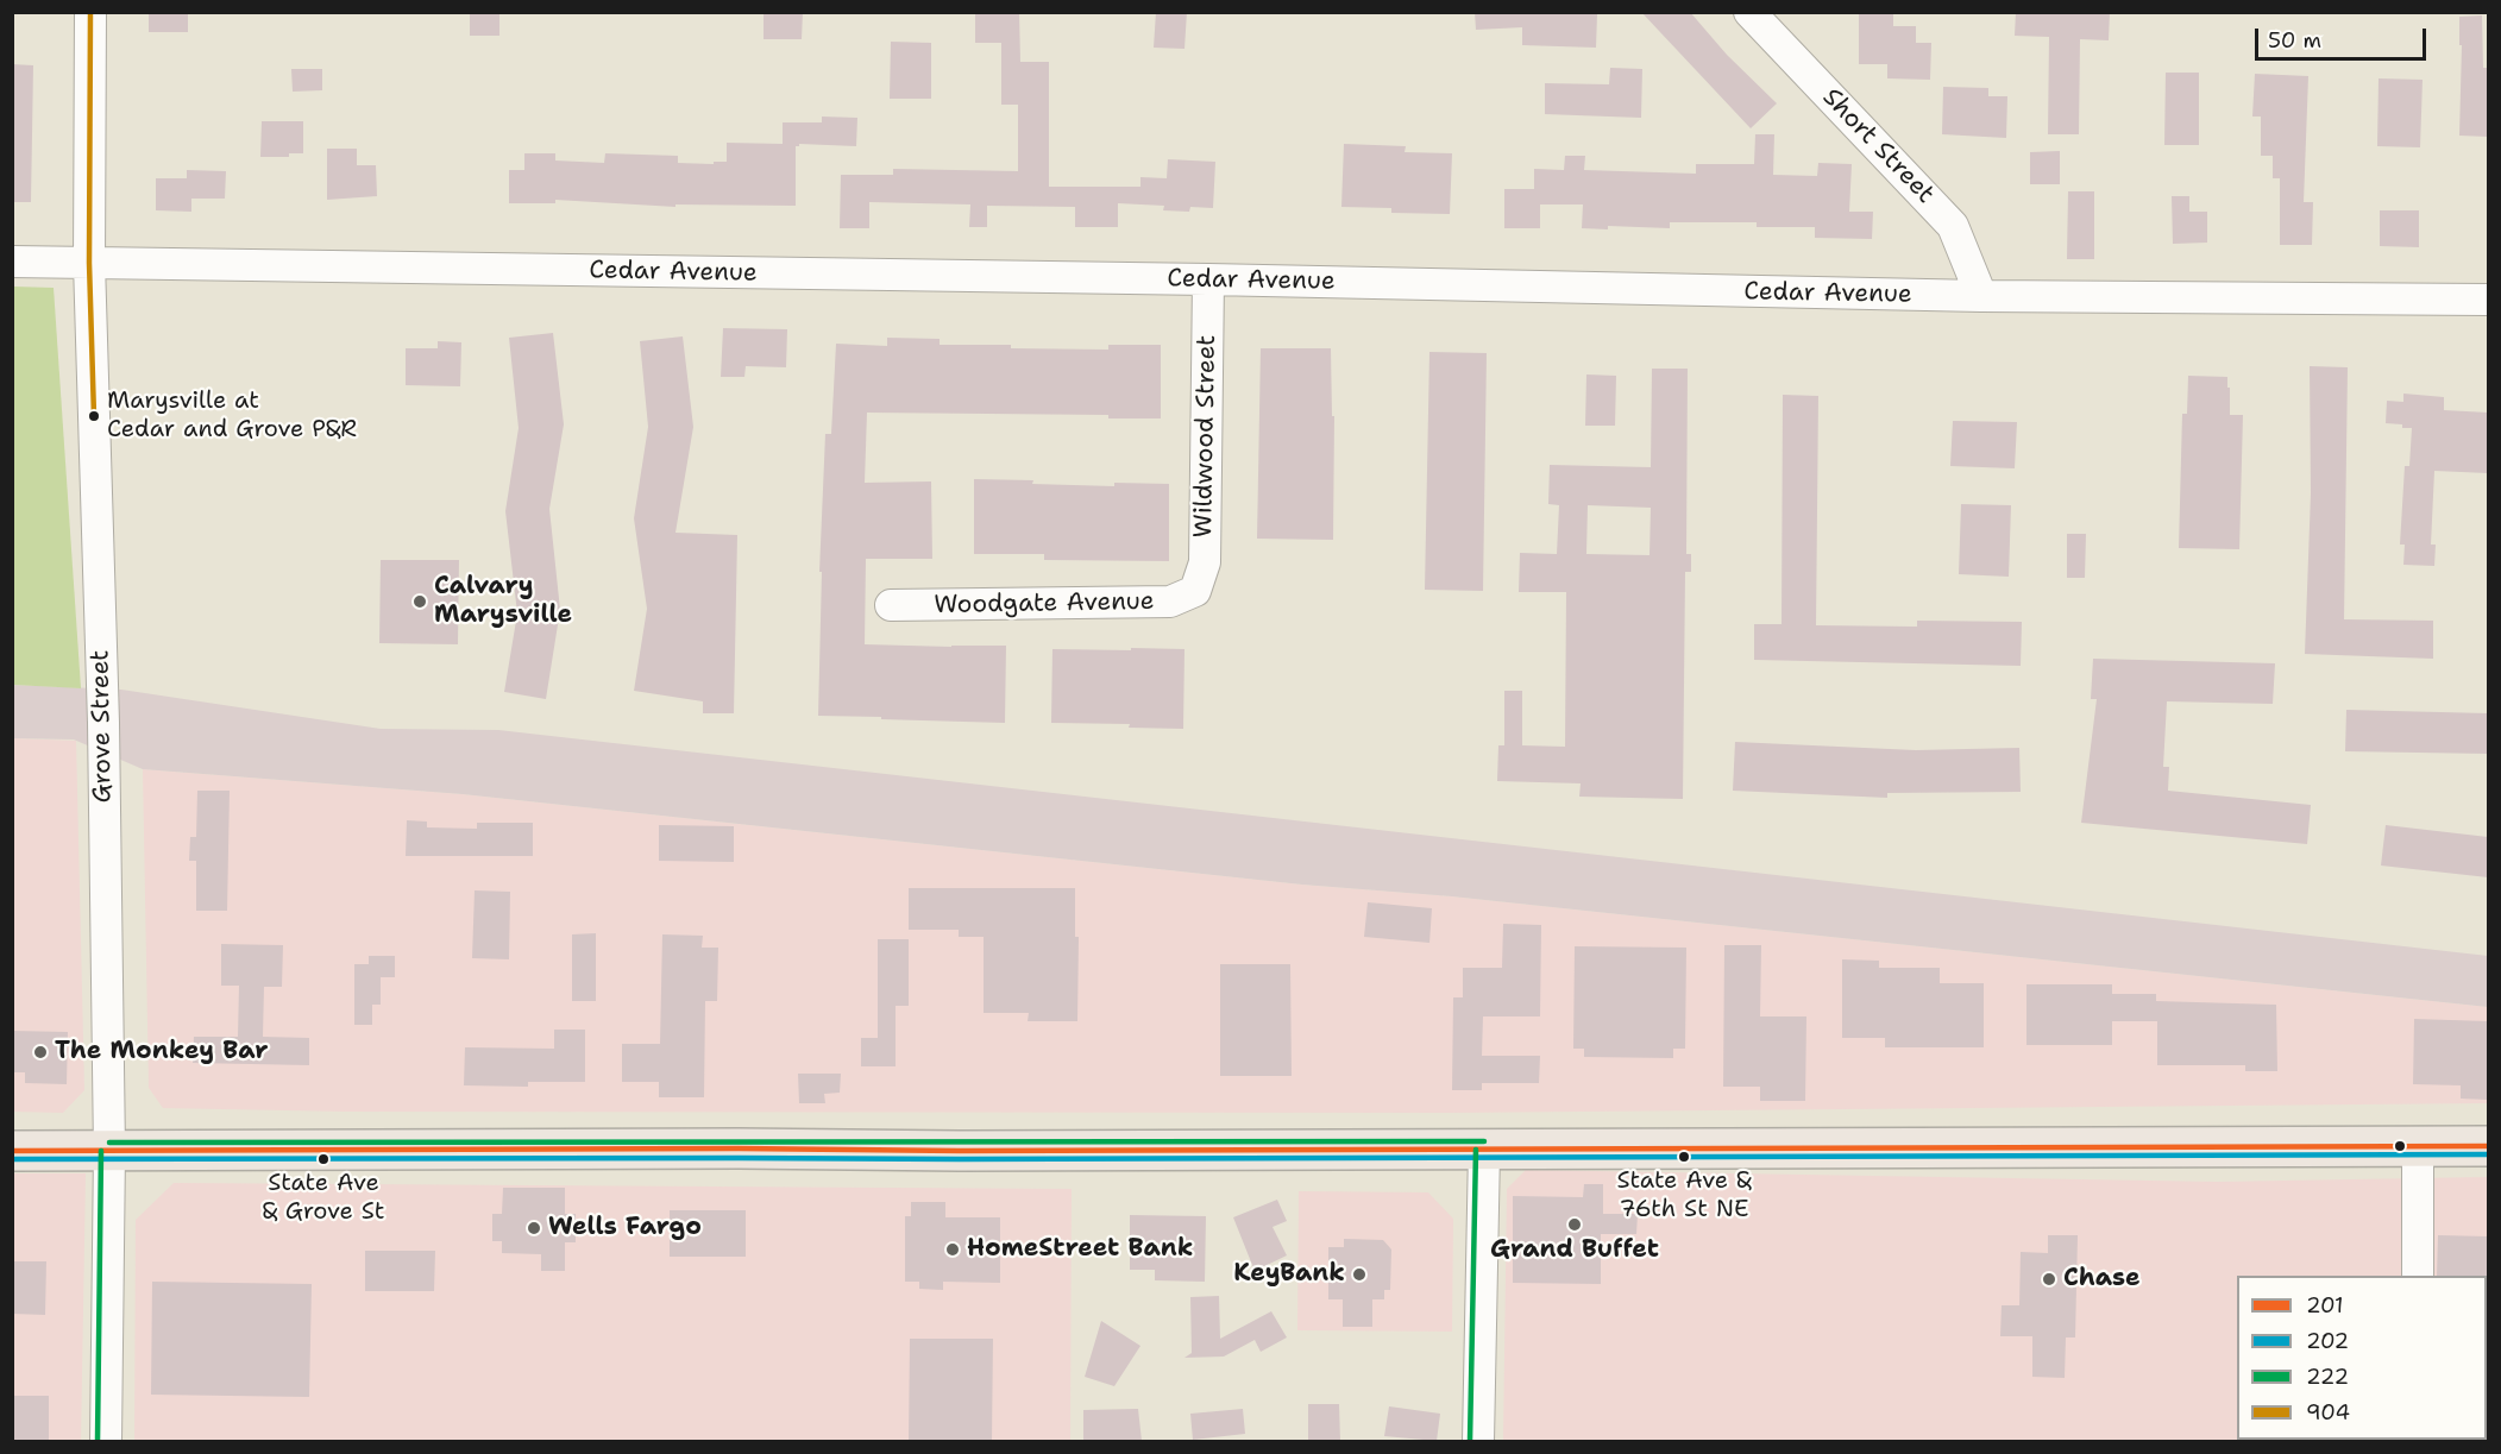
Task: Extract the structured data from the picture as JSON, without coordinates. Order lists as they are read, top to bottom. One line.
{"streets":{"street":["Short Street","Cedar Avenue","Wildwood Street","Woodgate Avenue","Grove Street"]},"crossings":[["Short Street","Cedar Avenue"],["Cedar Avenue","Wildwood Street"],["Cedar Avenue","Grove Street"],["Wildwood Street","Woodgate Avenue"]],"places":["Marysville at Cedar and Grove P&R","Calvary Marysville","The Monkey Bar","State Ave & 76th St NE","State Ave & Grove St","Grand Buffet","Wells Fargo","HomeStreet Bank","KeyBank","Chase"],"lines":["transit line 904","transit line 222","transit line 201","transit line 202"],"legend":["201","202","222","904"],"scale_bar":"50 m"}
